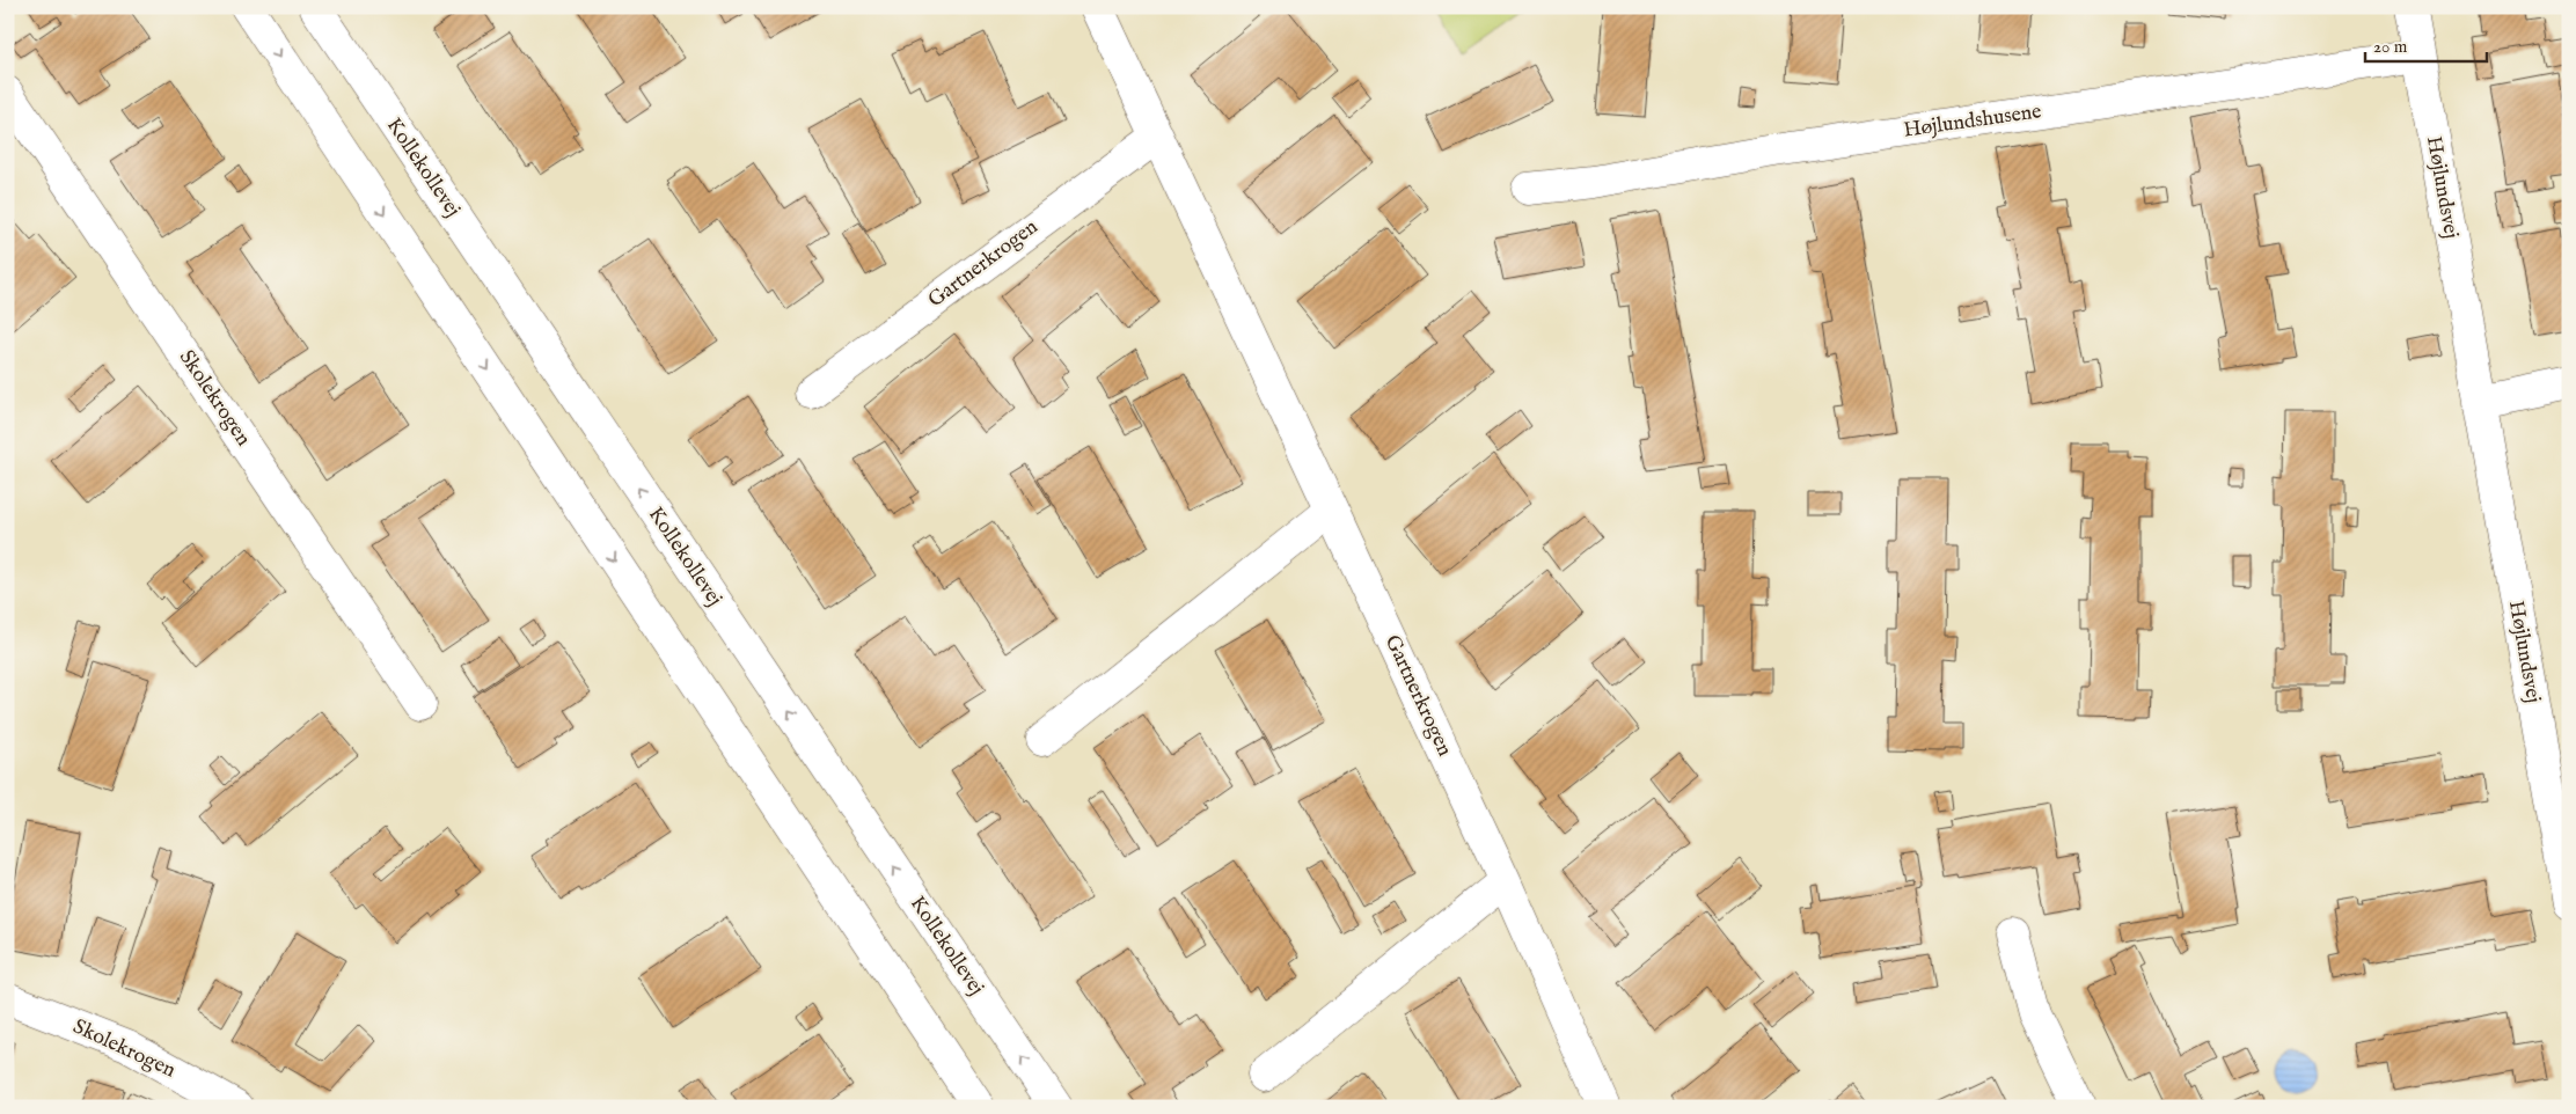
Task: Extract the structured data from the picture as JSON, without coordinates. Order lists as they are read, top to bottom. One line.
{"streets":{"street":["Højlundshusene","Kollekollevej","Højlundsvej","Gartnerkrogen","Skolekrogen"]},"crossings":[["Højlundshusene","Højlundsvej"]],"scale_bar":"20 m"}
